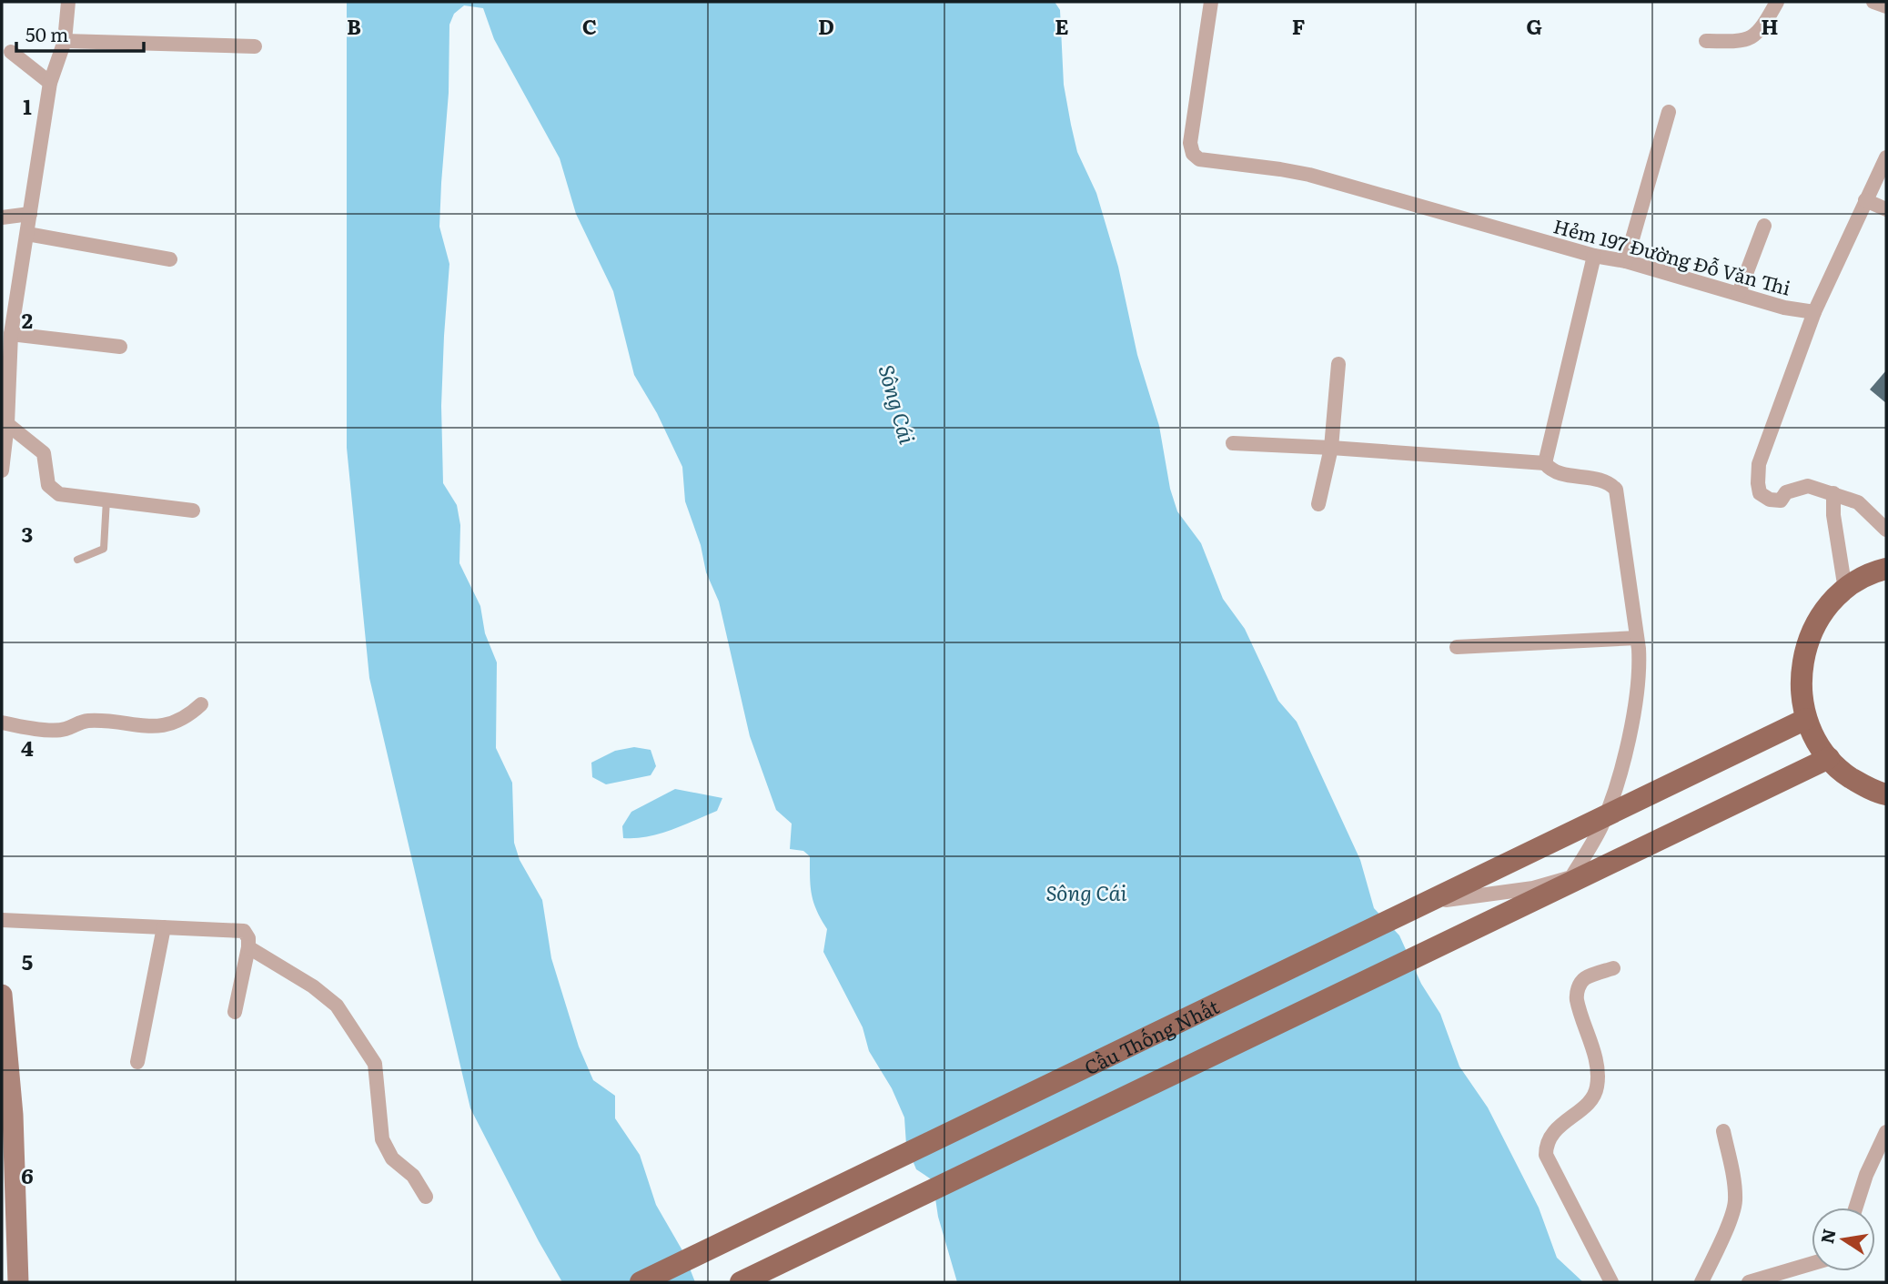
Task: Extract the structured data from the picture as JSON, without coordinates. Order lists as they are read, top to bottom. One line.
{"streets":{"main road":["Cầu Thống Nhất"],"street":["Hẻm 197 Đường Đỗ Văn Thi"]},"water":["Sông Cái"],"scale_bar":"50 m","north":"left","grid":{"columns":["B","C","D","E","F","G","H"],"rows":["1","2","3","4","5","6"]}}
